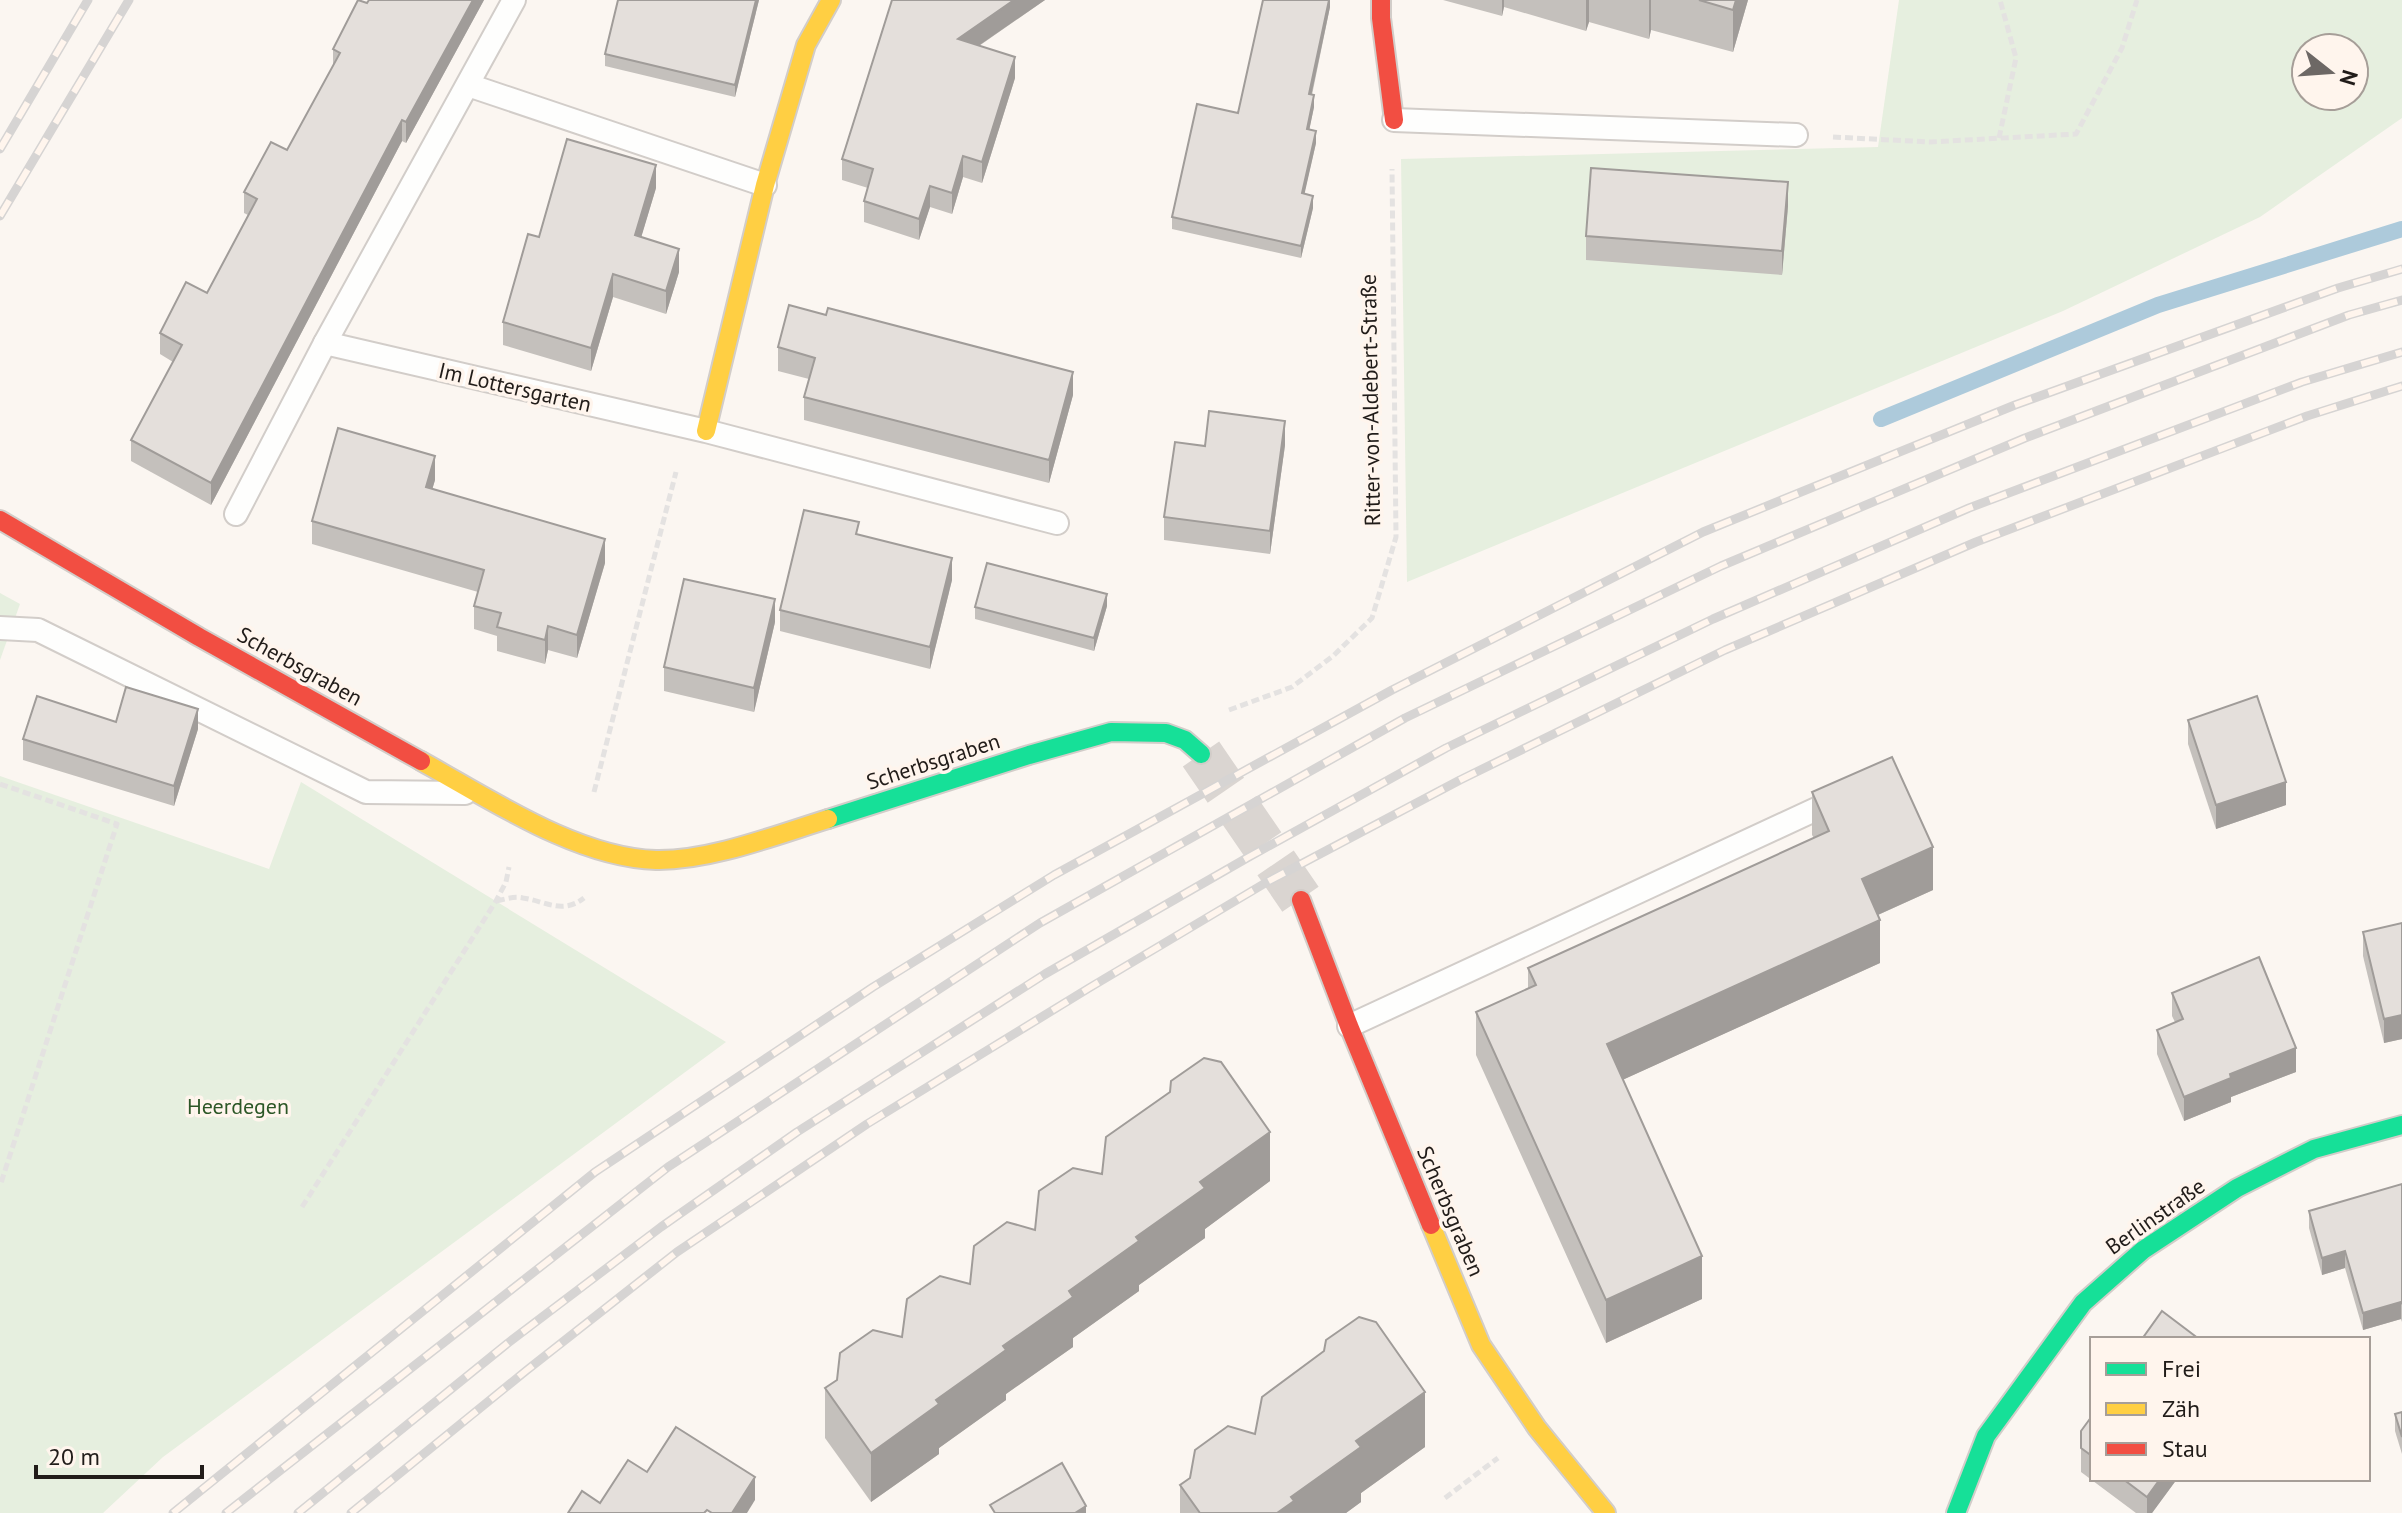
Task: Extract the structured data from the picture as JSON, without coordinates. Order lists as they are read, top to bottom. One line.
{"streets":{"street":["Scherbsgraben","Berlinstraße"],"lane":["Im Lottersgarten"],"path":["Ritter-von-Aldebert-Straße"]},"crossings":[["Ritter-von-Aldebert-Straße","Scherbsgraben"]],"parks":["Heerdegen"],"legend":["Frei","Zäh","Stau"],"scale_bar":"20 m","north":"right"}
